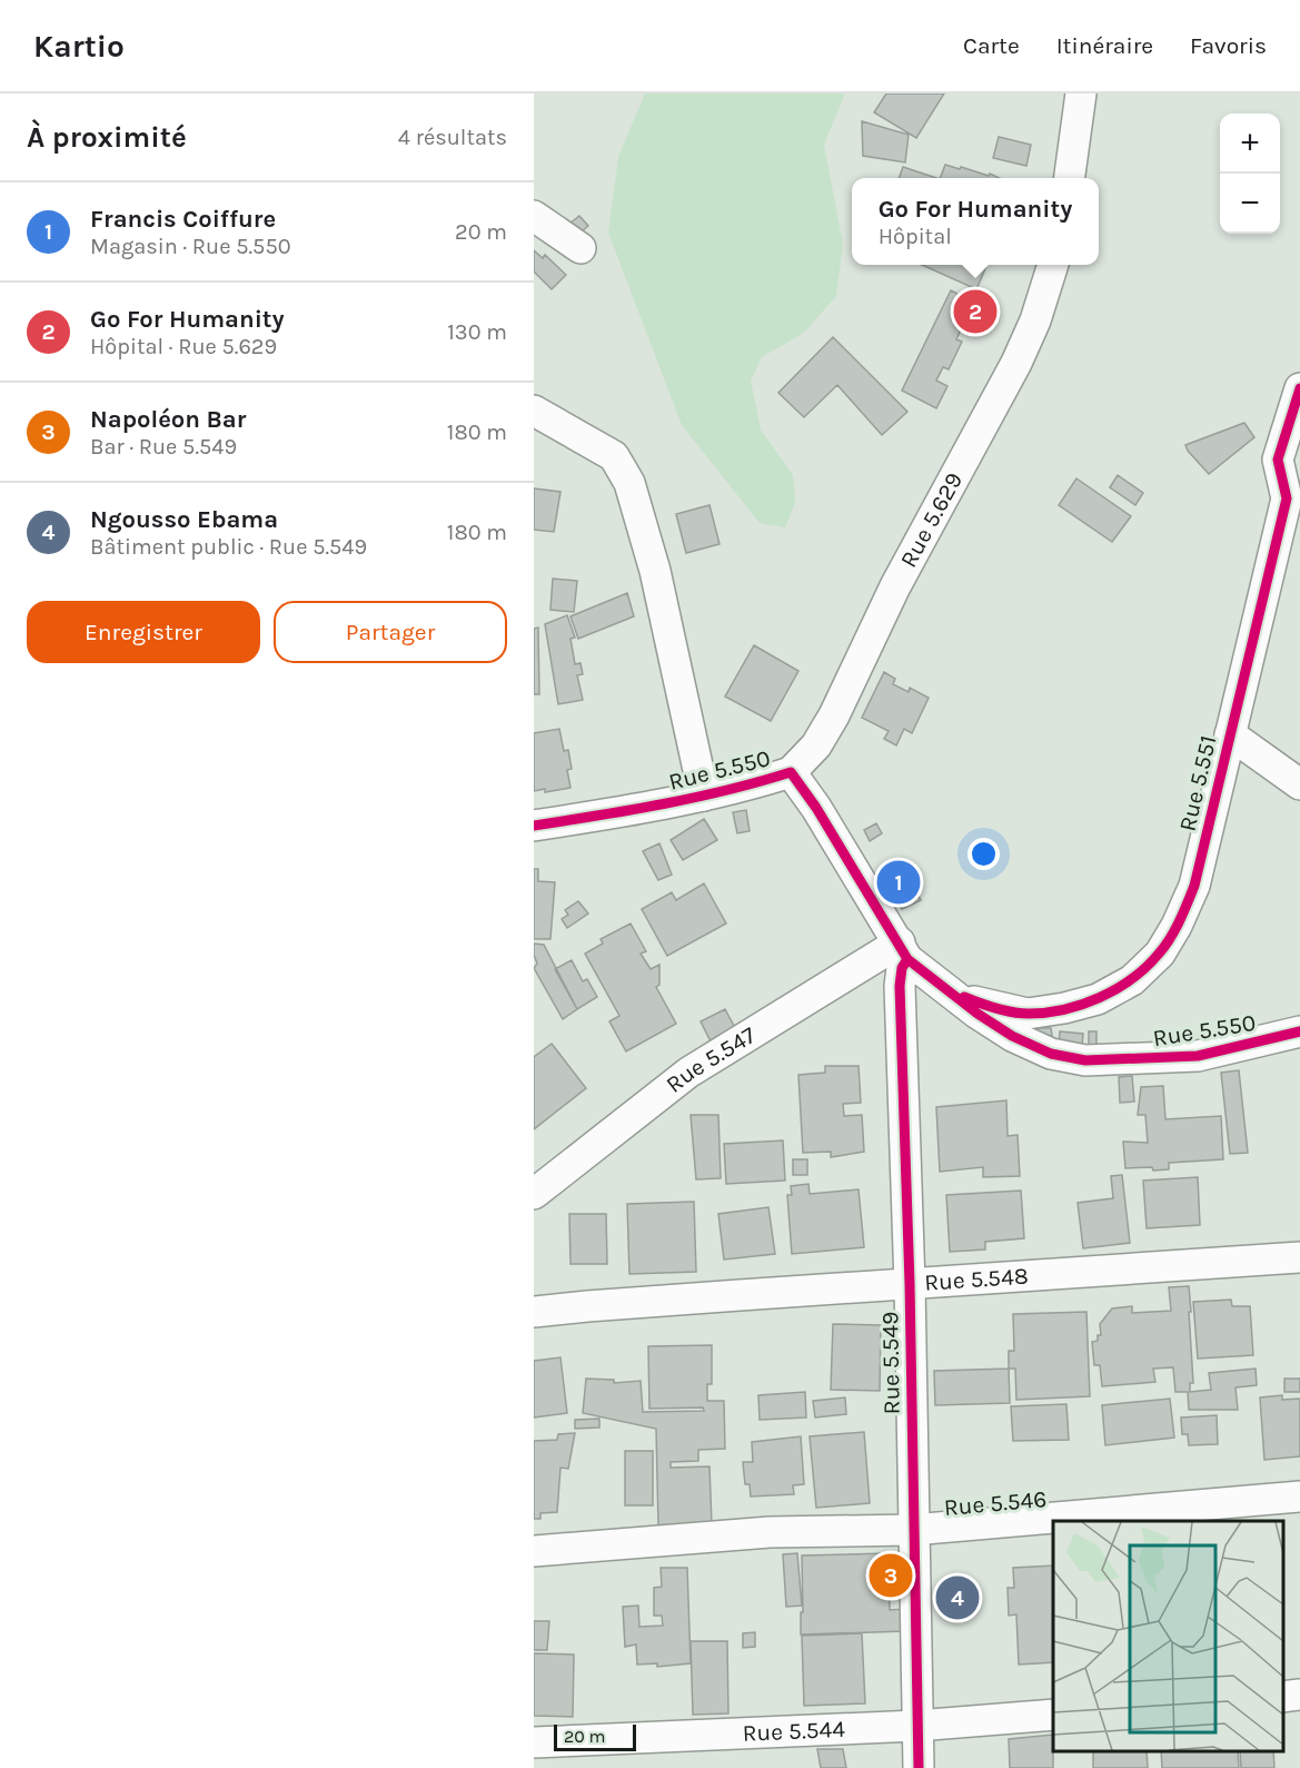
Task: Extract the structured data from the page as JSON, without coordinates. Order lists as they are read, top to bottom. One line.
{"streets":{"street":["Rue 5.629","Rue 5.550","Rue 5.551","Rue 5.547","Rue 5.548","Rue 5.549","Rue 5.546","Rue 5.544"]},"crossings":[["Rue 5.629","Rue 5.550"],["Rue 5.550","Rue 5.551"],["Rue 5.550","Rue 5.547"],["Rue 5.550","Rue 5.549"],["Rue 5.547","Rue 5.549"],["Rue 5.548","Rue 5.549"],["Rue 5.549","Rue 5.546"],["Rue 5.549","Rue 5.544"]],"scale_bar":"20 m","page":{"header":"Kartio","nav":["Carte","Itinéraire","Favoris"],"heading":["À proximité","4 résultats"],"map_buttons":["+","−"],"popup":["Go For Humanity","Hôpital"],"list":[{"mark":"1","name":"Francis Coiffure","note":"Magasin · Rue 5.550","value":"20 m"},{"mark":"2","name":"Go For Humanity","note":"Hôpital · Rue 5.629","value":"130 m"},{"mark":"3","name":"Napoléon Bar","note":"Bar · Rue 5.549","value":"180 m"},{"mark":"4","name":"Ngousso Ebama","note":"Bâtiment public · Rue 5.549","value":"180 m"}],"pins":["2","1","3","4"],"buttons":["Enregistrer","Partager"],"scale":"20 m"}}
